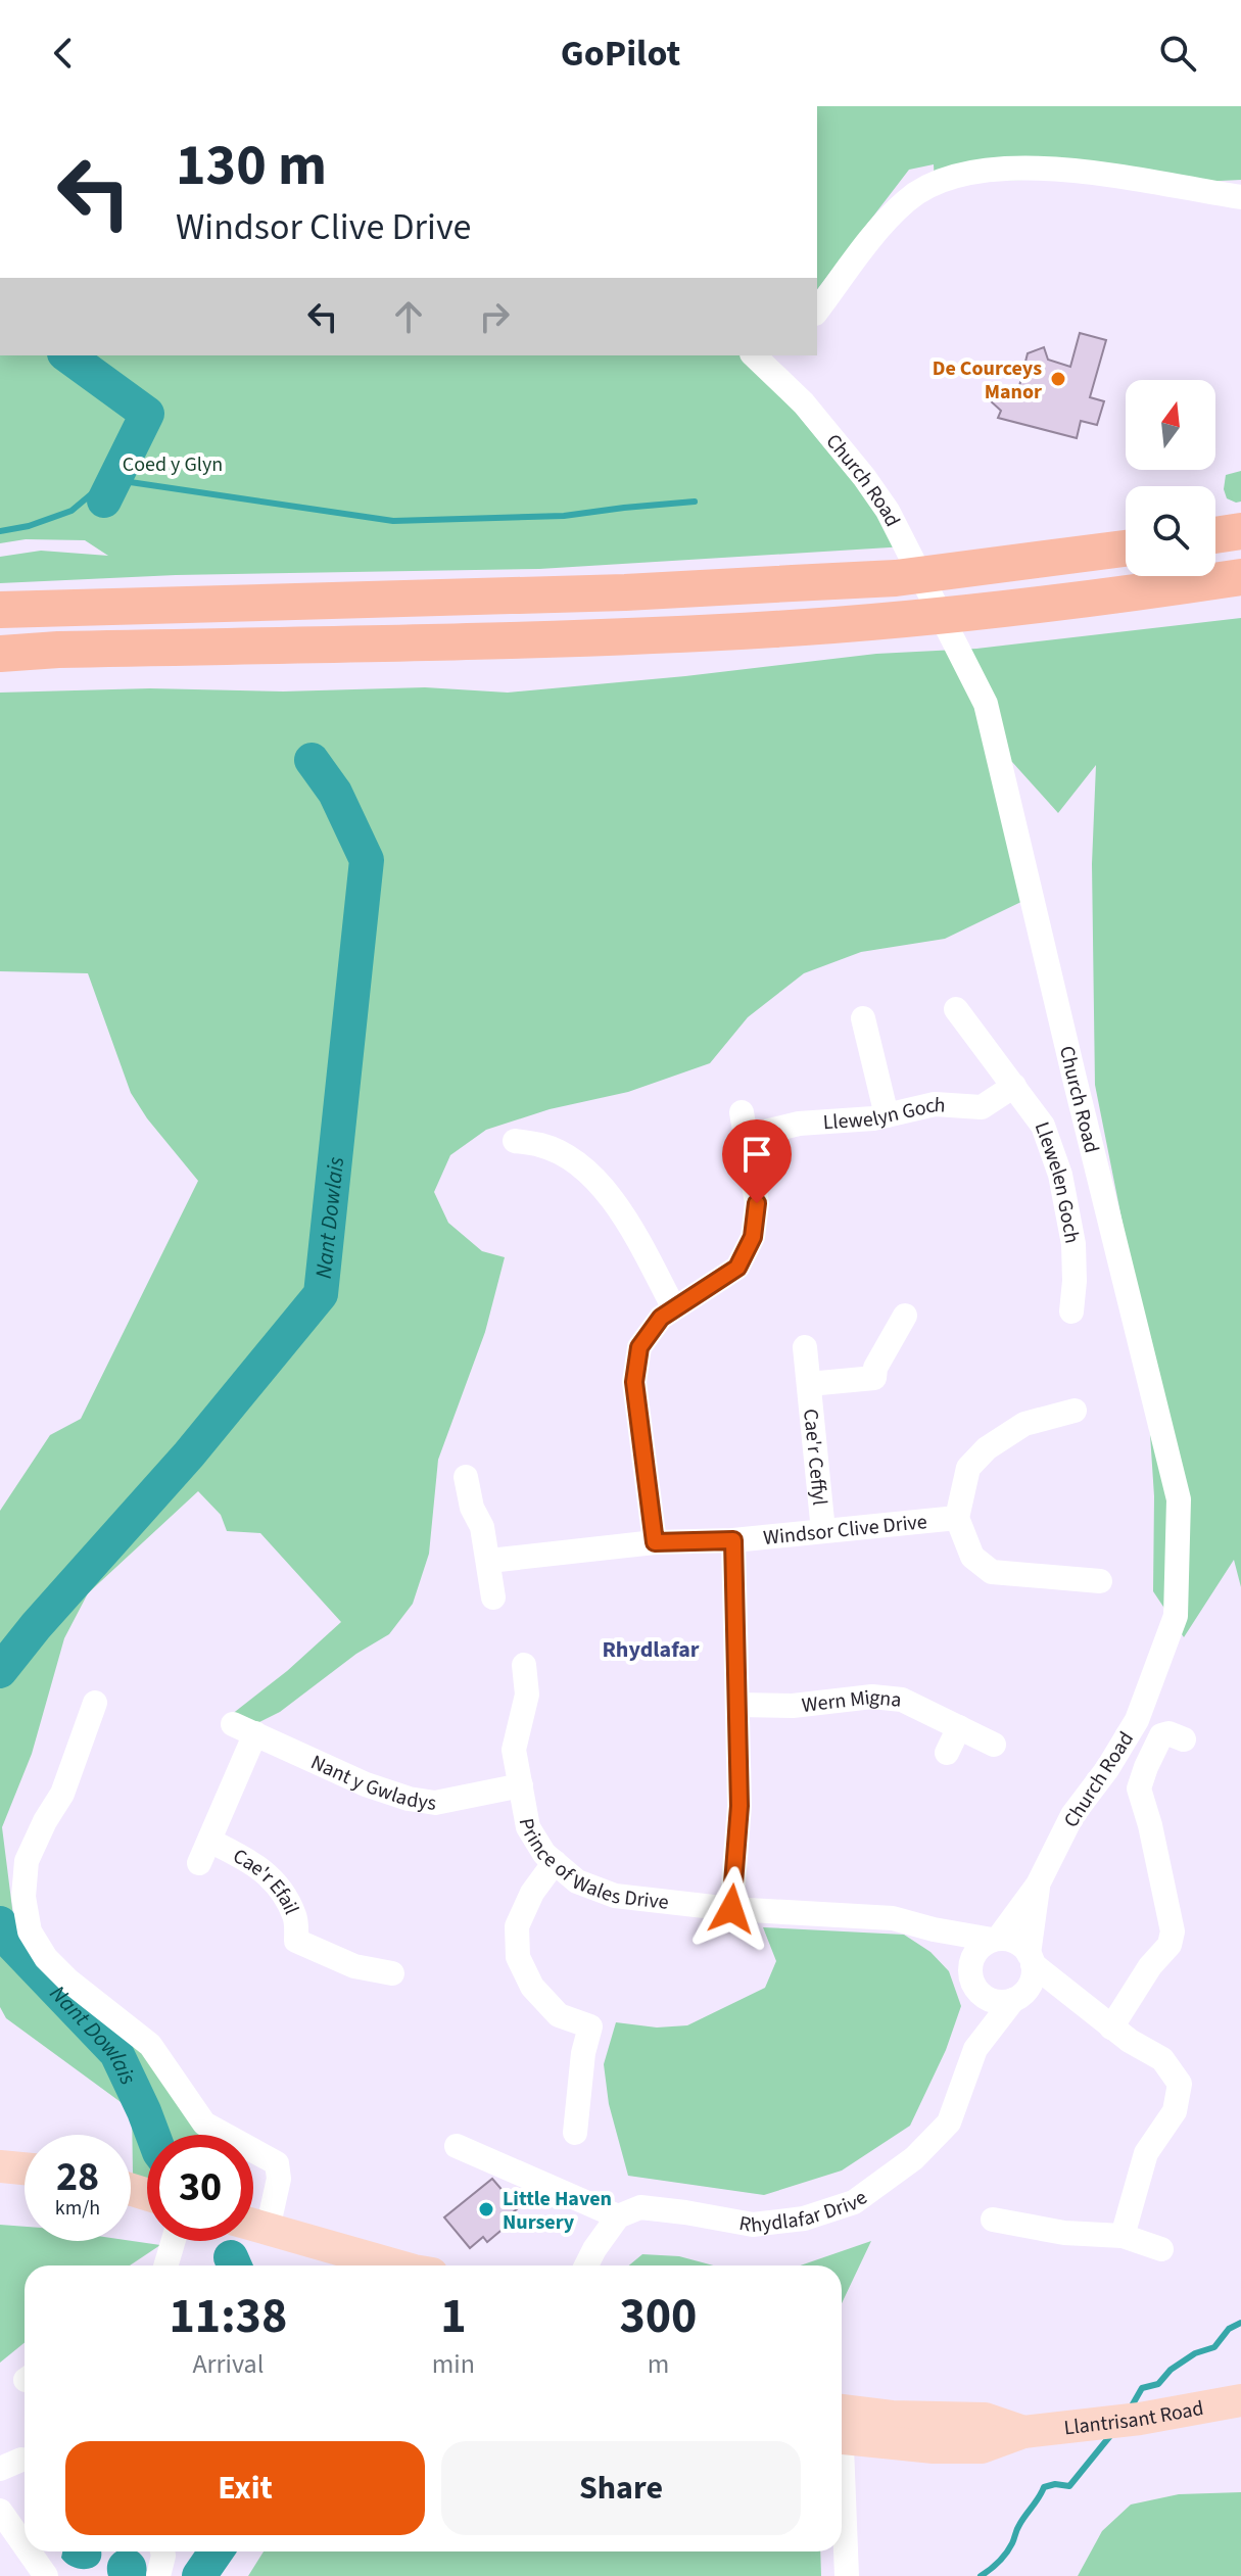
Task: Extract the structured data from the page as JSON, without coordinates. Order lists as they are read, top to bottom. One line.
{"streets":{"main road":["Llantrisant Road"],"street":["Church Road","Llewelyn Goch","Llewelen Goch","Cae'r Ceffyl","Windsor Clive Drive","Wern Migna","Nant y Gwladys","Prince of Wales Drive","Cae'r Efail","Rhydlafar Drive"]},"crossings":[["Church Road","Prince of Wales Drive"],["Church Road","Rhydlafar Drive"],["Llewelyn Goch","Llewelen Goch"],["Llewelyn Goch","Windsor Clive Drive"],["Cae'r Ceffyl","Windsor Clive Drive"],["Nant y Gwladys","Prince of Wales Drive"],["Nant y Gwladys","Cae'r Efail"],["Prince of Wales Drive","Rhydlafar Drive"]],"districts":["Rhydlafar"],"water":["Nant Dowlais"],"parks":["Coed y Glyn"],"places":["De Courceys Manor","Little Haven Nursery"],"north":"top","page":{"header":"GoPilot","turn":["130 m","Windsor Clive Drive"],"speed":"28 km/h","limit":"30","eta":["11:38","Arrival","1","min","300","m"],"buttons":["Exit","Share"]}}
